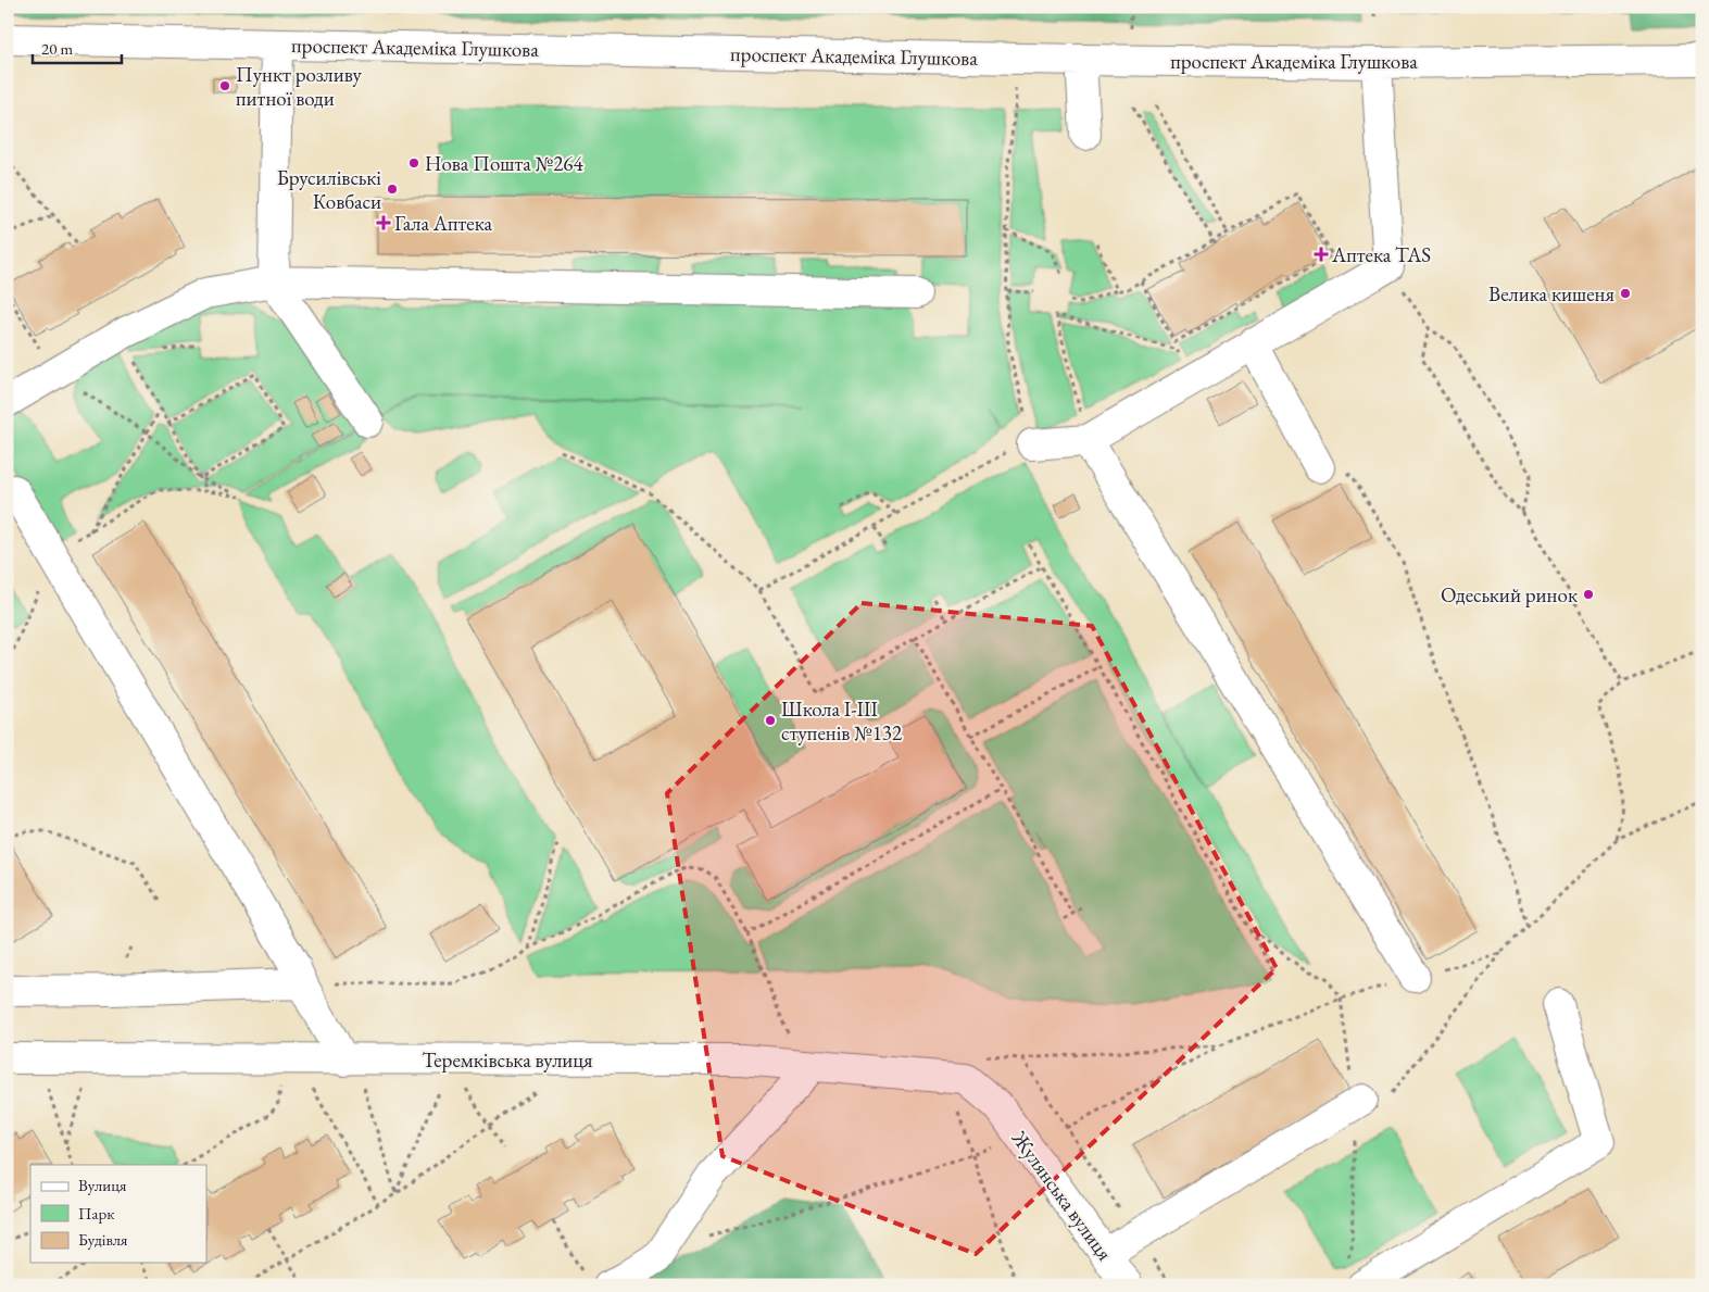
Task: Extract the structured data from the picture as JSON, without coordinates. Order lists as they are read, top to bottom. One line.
{"streets":{"street":["проспект Академіка Глушкова","Теремківська вулиця","Жулянська вулиця"]},"crossings":[["Теремківська вулиця","Жулянська вулиця"]],"places":{"other":["Пункт розливу питної води","Нова Пошта №264","Брусилівські Ковбаси","Велика кишеня","Одеський ринок","Школа І-ІІІ ступенів №132"],"health":["Гала Аптека","Аптека TAS"]},"legend":["Вулиця","Парк","Будівля"],"scale_bar":"20 m"}
